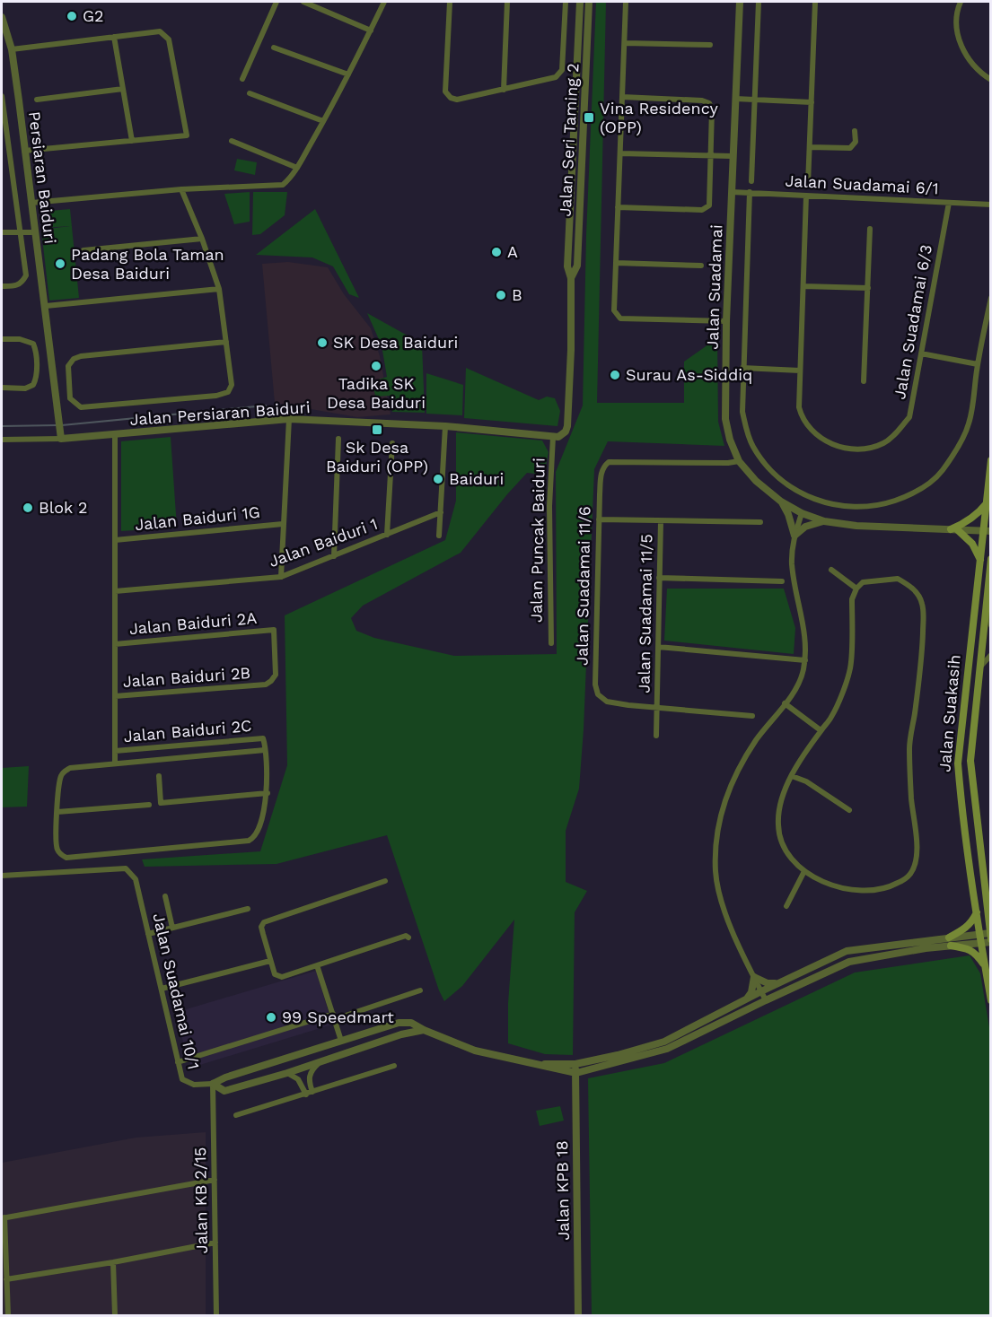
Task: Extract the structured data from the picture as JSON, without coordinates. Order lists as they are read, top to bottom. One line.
{"streets":{"main road":["Jalan Suakasih"],"street":["Jalan Seri Taming 2","Persiaran Baiduri","Jalan Suadamai 6/1","Jalan Suadamai","Jalan Suadamai 6/3","Jalan Persiaran Baiduri","Jalan Baiduri 1G","Jalan Puncak Baiduri","Jalan Baiduri 1","Jalan Suadamai 11/6","Jalan Suadamai 11/5","Jalan Baiduri 2A","Jalan Baiduri 2B","Jalan Baiduri 2C","Jalan Suadamai 10/1","Jalan KPB 18","Jalan KB 2/15"]},"crossings":[["Jalan Seri Taming 2","Jalan Persiaran Baiduri"],["Jalan Seri Taming 2","Jalan Puncak Baiduri"],["Persiaran Baiduri","Jalan Persiaran Baiduri"],["Jalan Suadamai 6/1","Jalan Suadamai"],["Jalan Suadamai 6/1","Jalan Suadamai 6/3"],["Jalan Suadamai","Jalan Suadamai 11/6"],["Jalan Suadamai","Jalan Suakasih"],["Jalan Persiaran Baiduri","Jalan Puncak Baiduri"],["Jalan Suadamai 11/6","Jalan Suadamai 11/5"],["Jalan Baiduri 2A","Jalan Baiduri 2B"],["Jalan Suakasih","Jalan Suadamai 10/1"],["Jalan Suadamai 10/1","Jalan KPB 18"],["Jalan Suadamai 10/1","Jalan KB 2/15"]],"places":{"other":["G2","A","Padang Bola Taman Desa Baiduri","B","SK Desa Baiduri","Tadika SK Desa Baiduri","Surau As-Siddiq","Baiduri","Blok 2","99 Speedmart"],"transit":["Vina Residency (OPP)","Sk Desa Baiduri (OPP)"]}}
